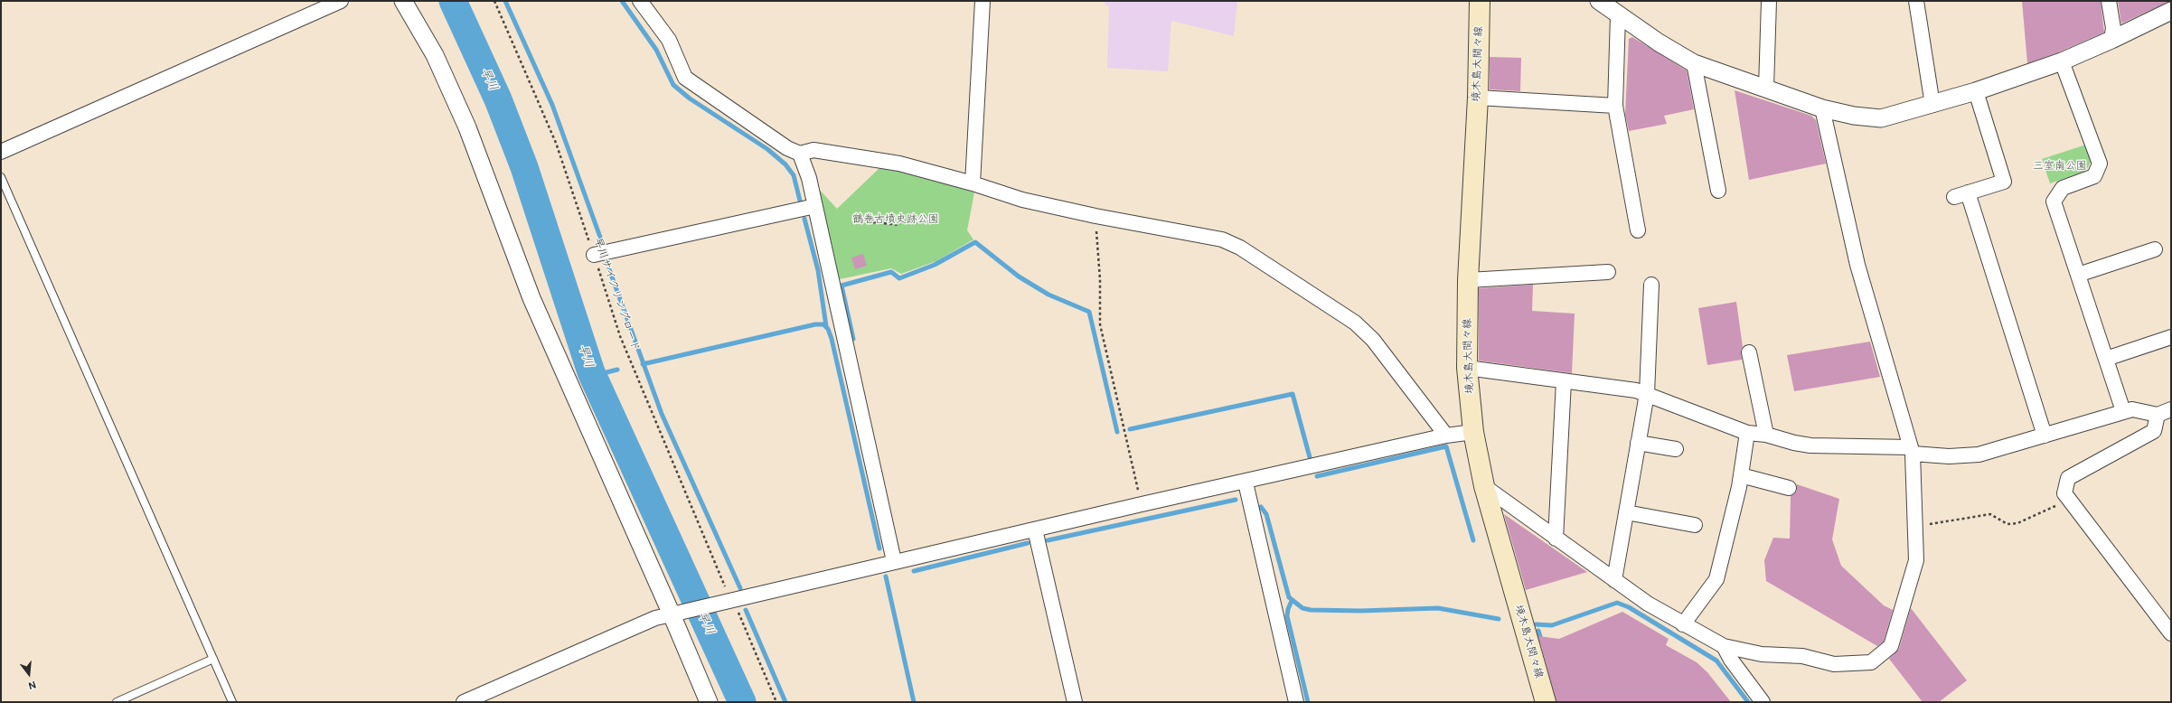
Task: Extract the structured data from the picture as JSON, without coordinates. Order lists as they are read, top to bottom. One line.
{"streets":{"main road":["境木島大間々線"],"path":["早川サイクリングロード"]},"water":["早川"],"parks":["三室南公園","鶴巻古墳史跡公園"],"north":"bottom"}
